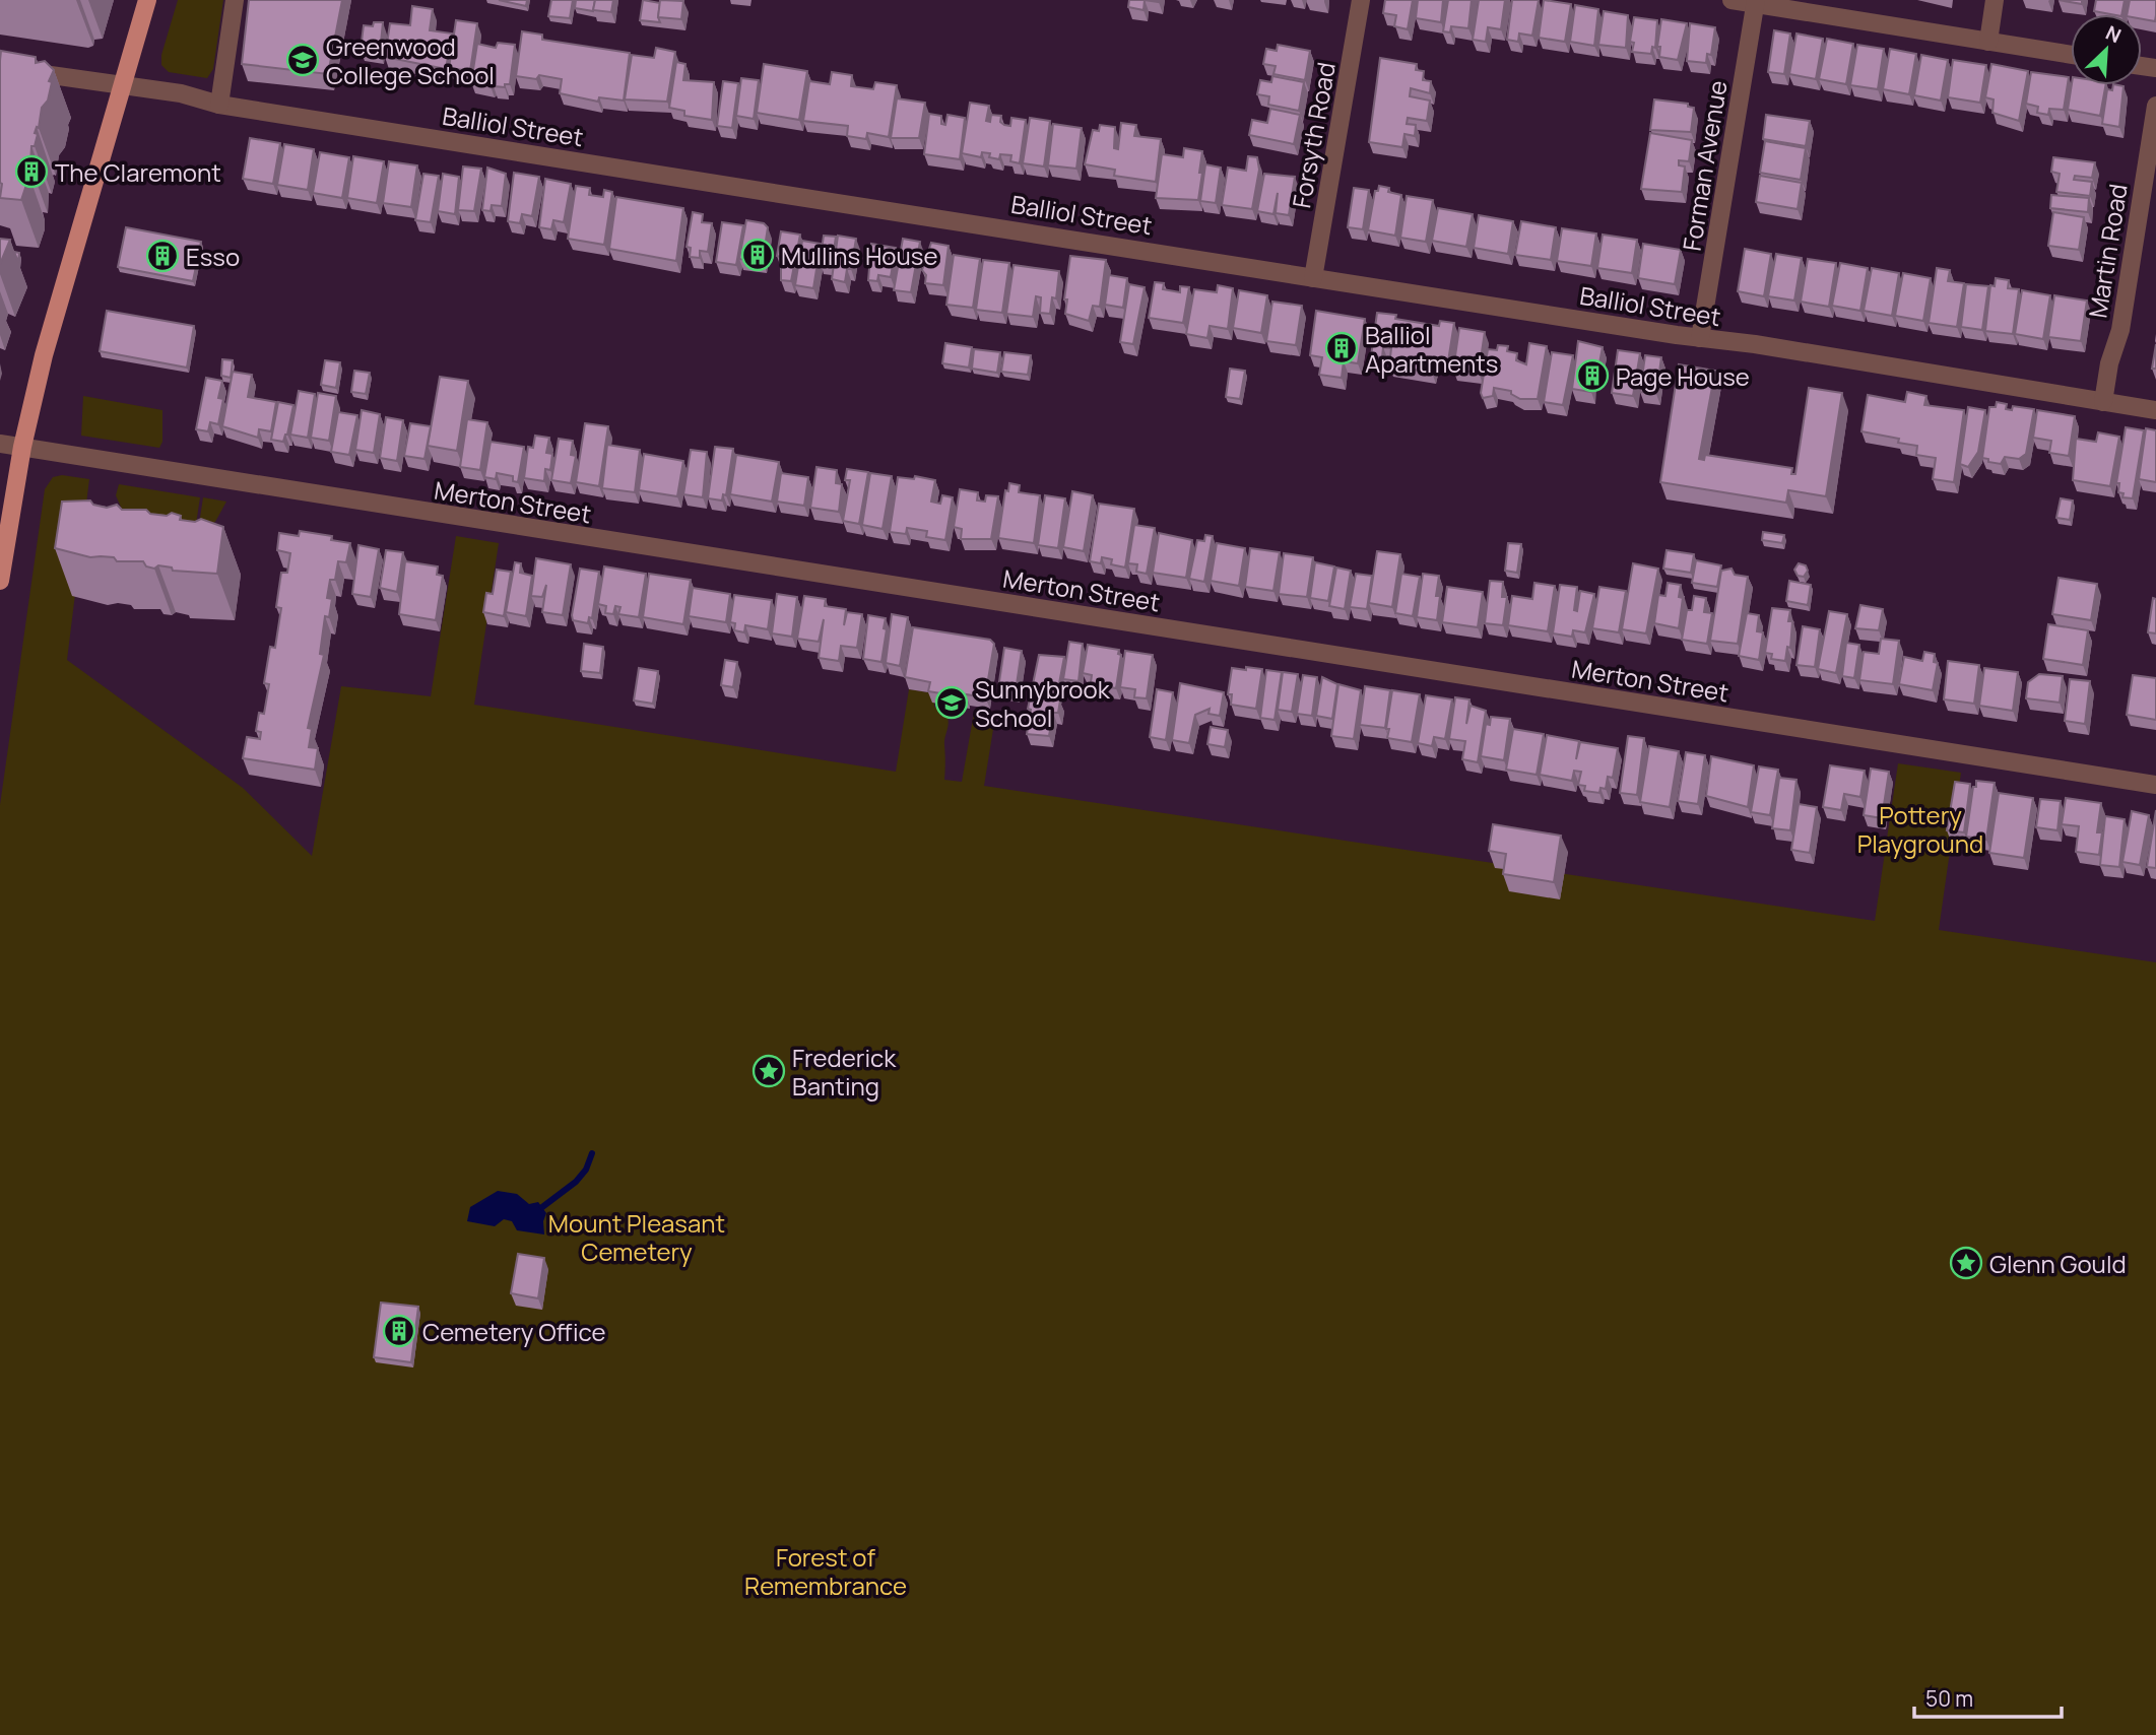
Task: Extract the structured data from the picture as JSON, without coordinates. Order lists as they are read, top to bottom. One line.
{"streets":{"street":["Balliol Street","Forsyth Road","Forman Avenue","Martin Road","Merton Street"]},"crossings":[["Balliol Street","Forsyth Road"],["Balliol Street","Forman Avenue"],["Balliol Street","Martin Road"]],"parks":["Pottery Playground","Mount Pleasant Cemetery","Forest of Remembrance"],"places":{"school or university":["Greenwood College School","Sunnybrook School"],"building":["The Claremont","Mullins House","Esso","Balliol Apartments","Page House","Cemetery Office"],"place":["Frederick Banting","Glenn Gould"]},"scale_bar":"50 m","north":"top right"}
